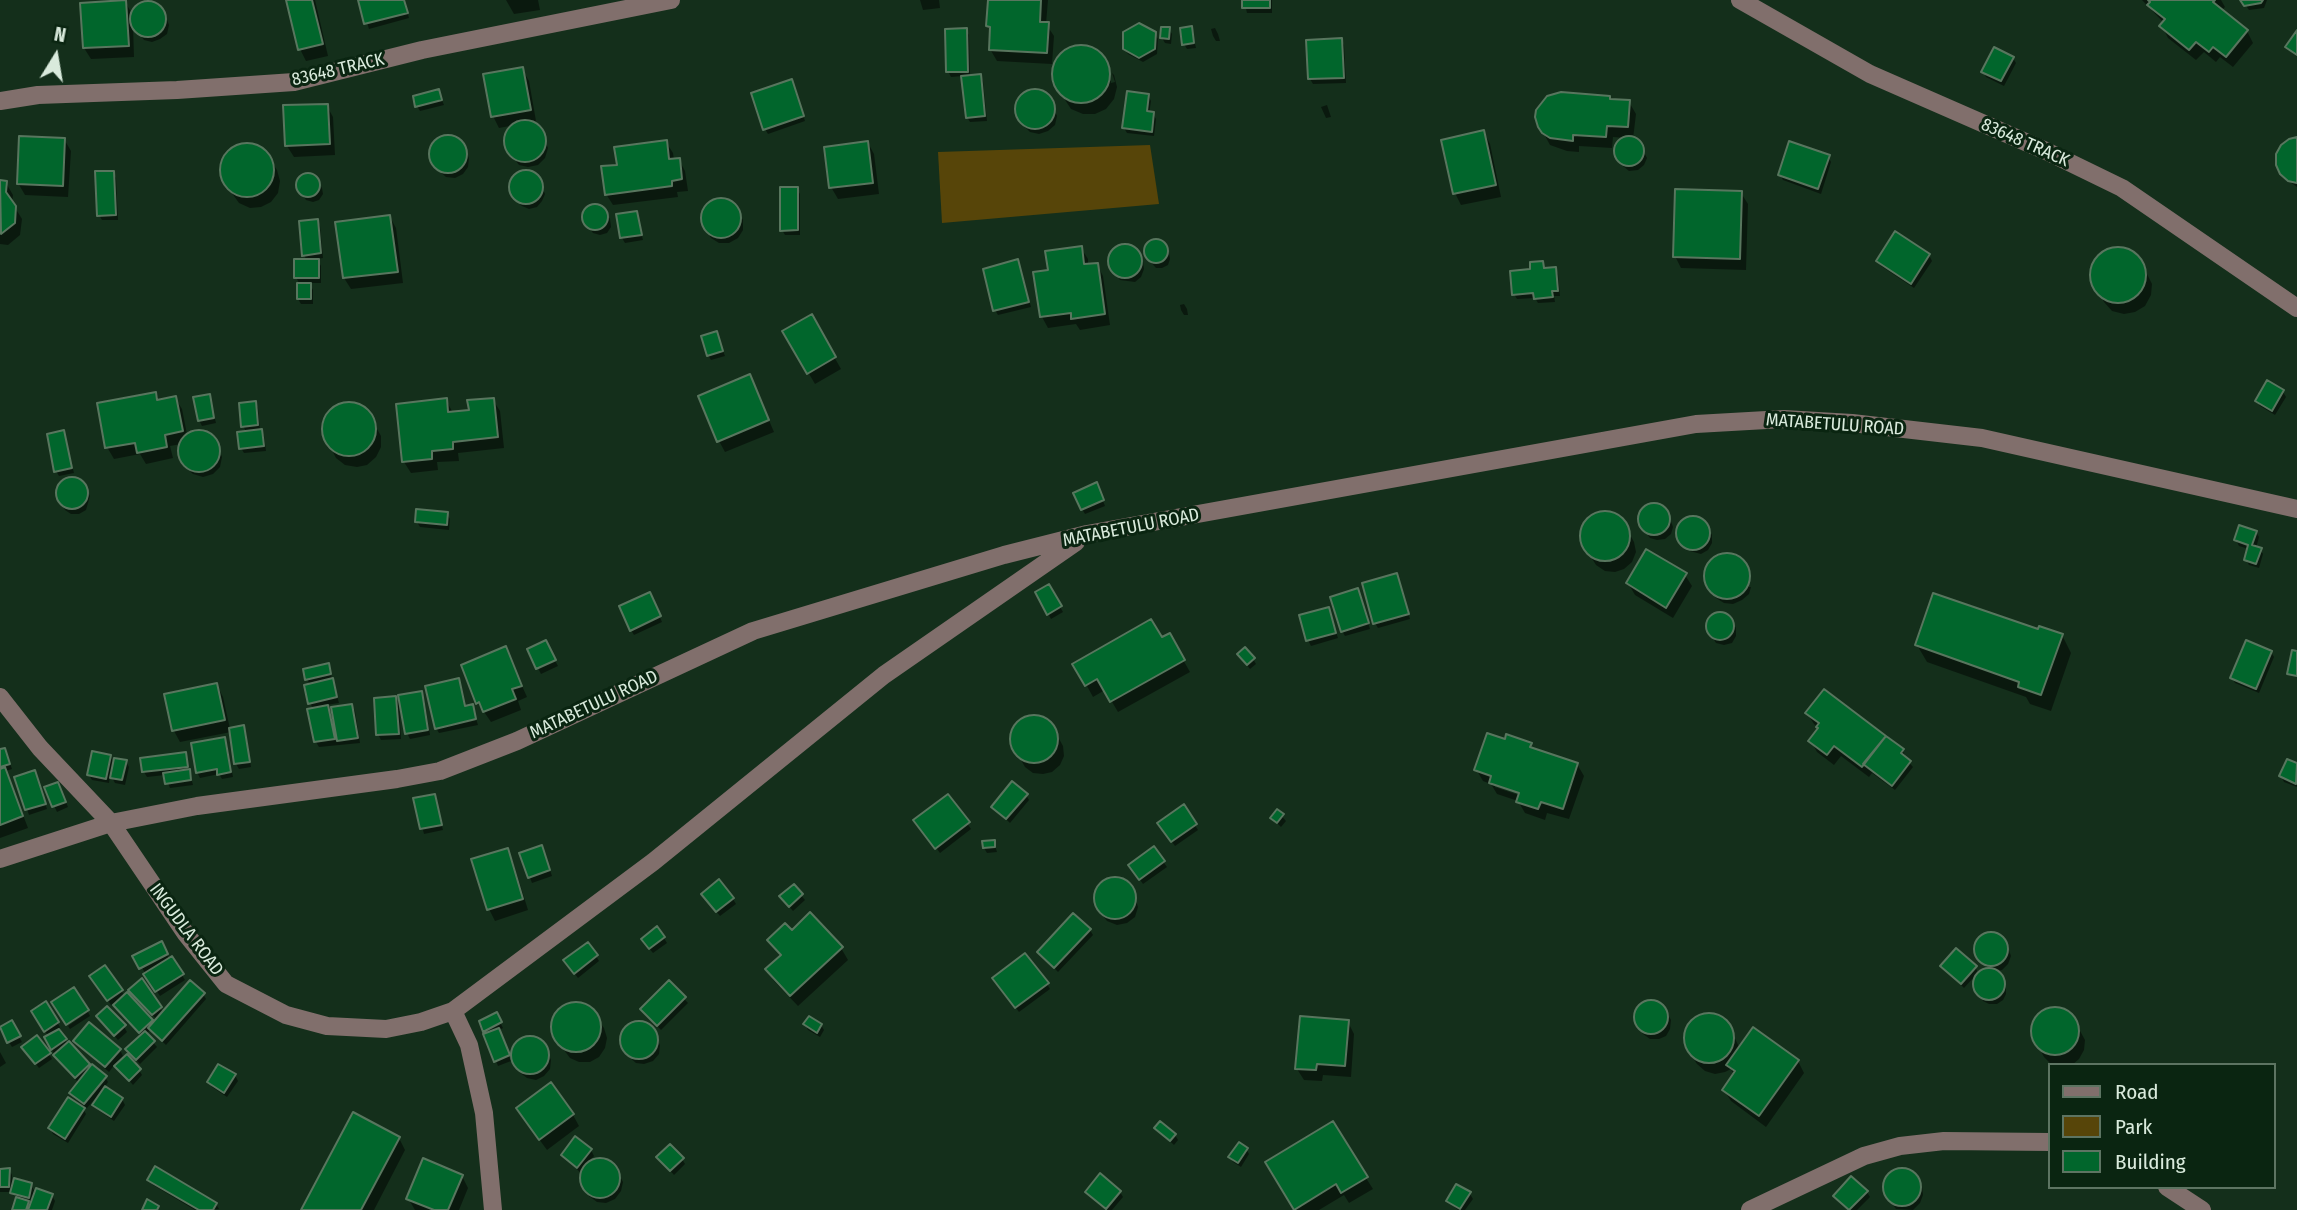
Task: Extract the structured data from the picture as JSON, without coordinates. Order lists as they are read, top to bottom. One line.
{"streets":{"street":["83648 TRACK","MATABETULU ROAD","INGUDLA ROAD"]},"crossings":[["MATABETULU ROAD","INGUDLA ROAD"]],"legend":["Road","Park","Building"],"north":"top"}
